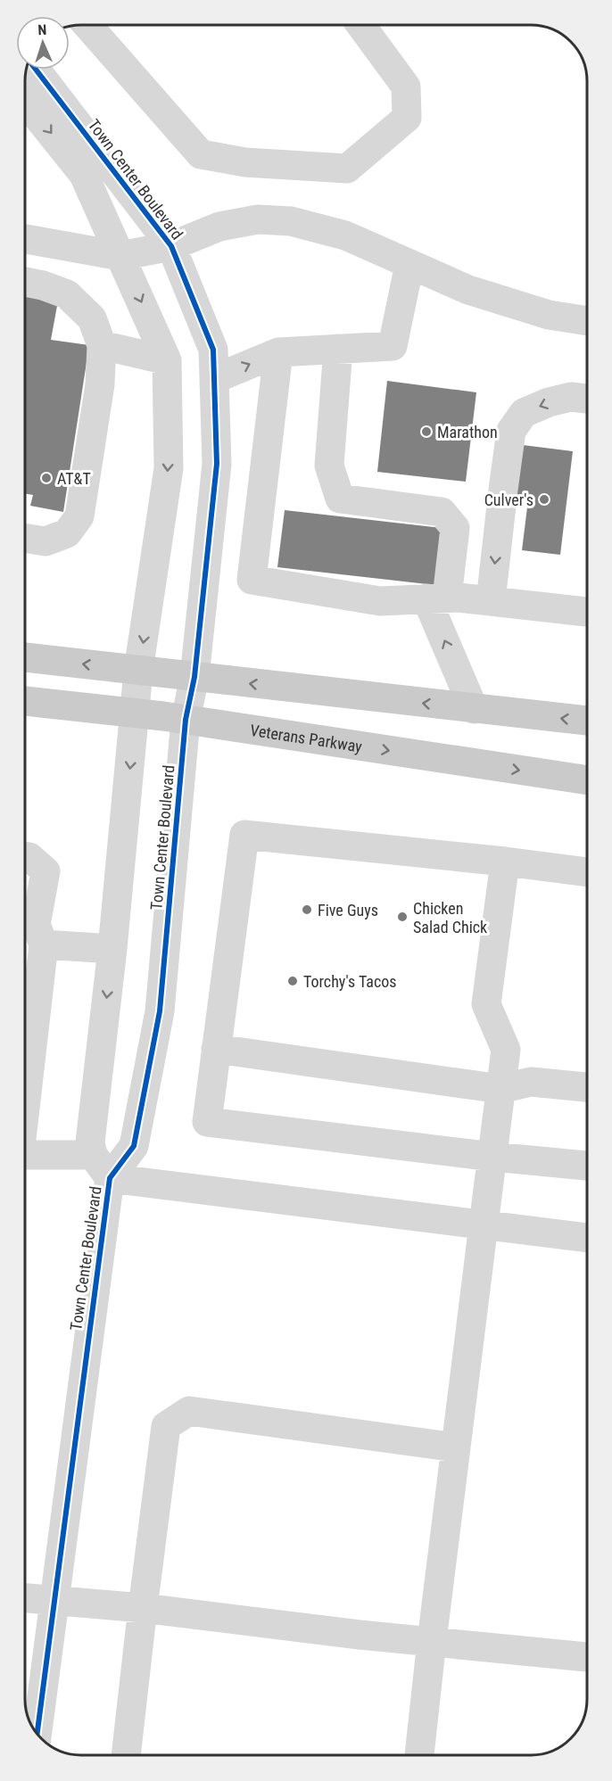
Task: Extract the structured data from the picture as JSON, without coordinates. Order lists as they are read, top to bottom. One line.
{"streets":{"main road":["Veterans Parkway"],"street":["Town Center Boulevard"]},"crossings":[["Town Center Boulevard","Veterans Parkway"]],"places":["Marathon","AT&T","Culver's","Five Guys","Chicken Salad Chick","Torchy's Tacos"],"north":"top"}
